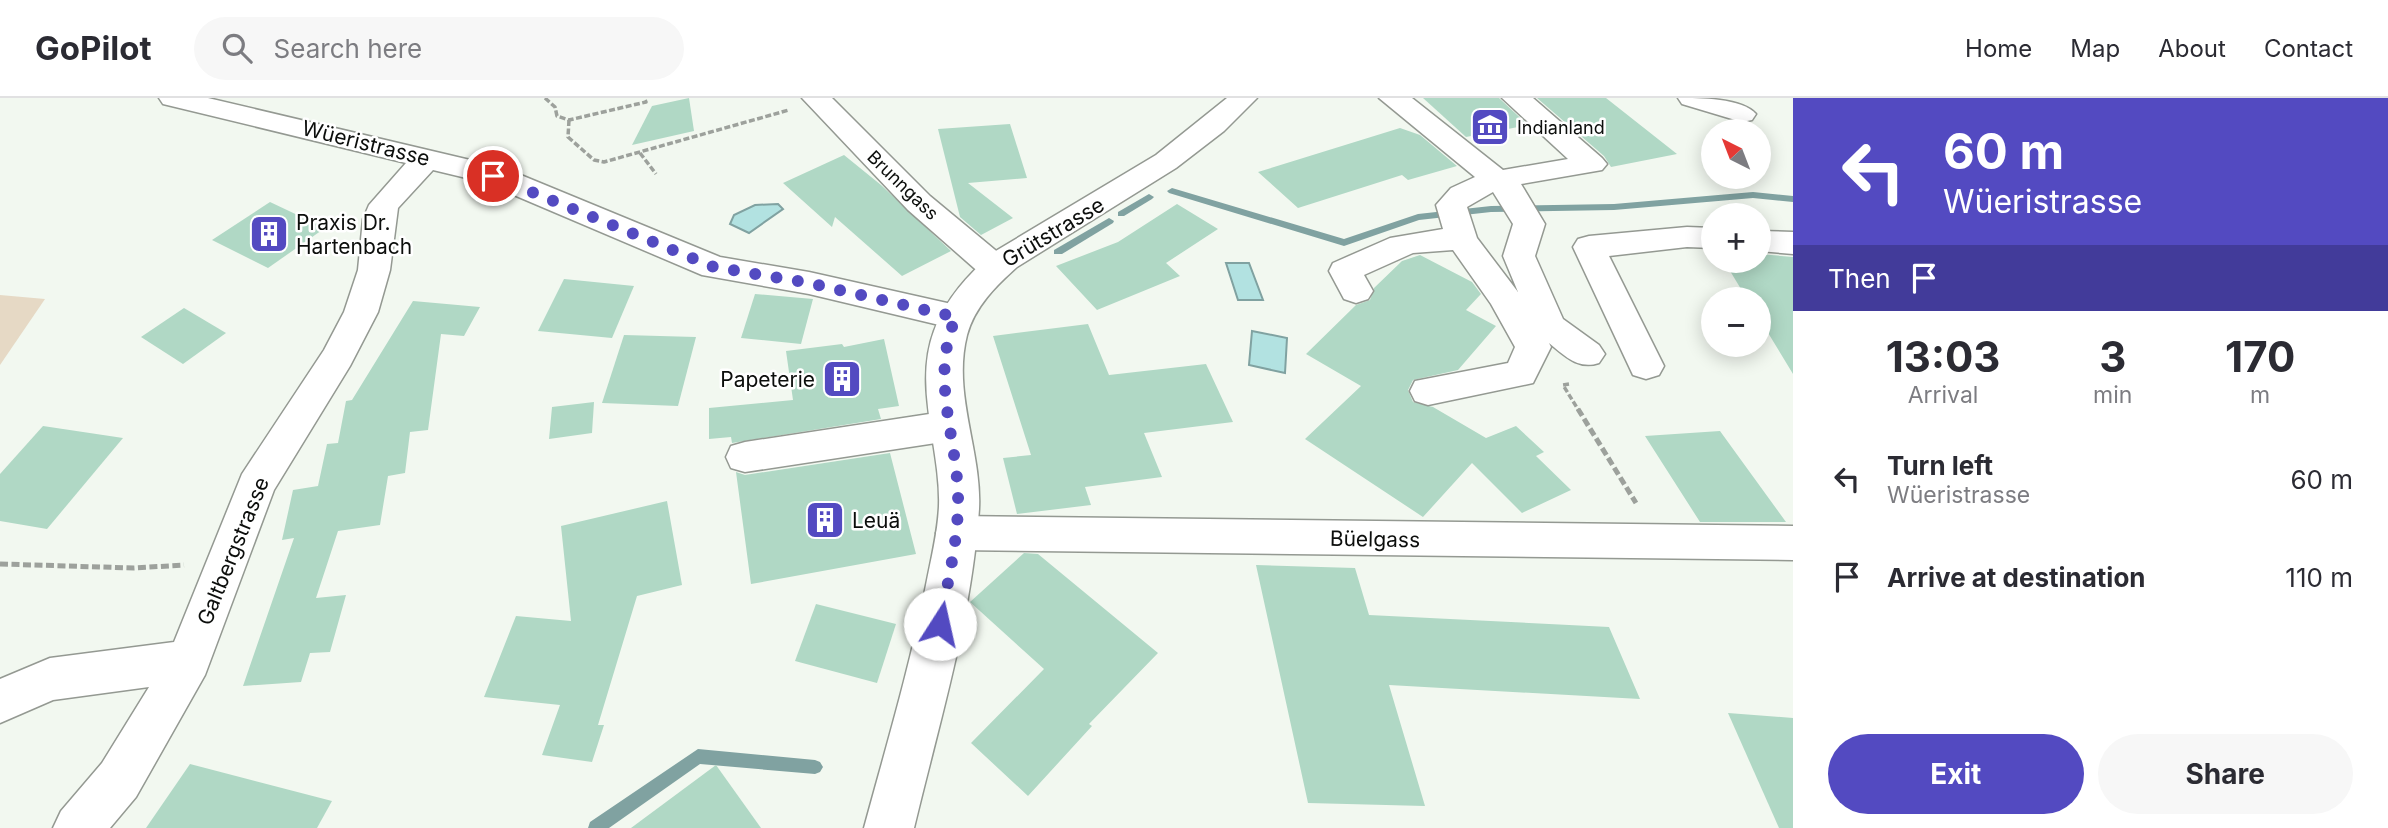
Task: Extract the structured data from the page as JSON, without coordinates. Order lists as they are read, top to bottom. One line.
{"streets":{"street":["Wüeristrasse","Brunngass","Grütstrasse","Büelgass","Galtbergstrasse"]},"crossings":[["Wüeristrasse","Grütstrasse"],["Wüeristrasse","Galtbergstrasse"],["Brunngass","Grütstrasse"],["Grütstrasse","Büelgass"]],"places":{"museum":["Indianland"],"building":["Praxis Dr. Hartenbach","Papeterie","Leuä"]},"north":"top left","page":{"header":"GoPilot","search":"Search here","nav":["Home","Map","About","Contact"],"turn":["60 m","Wüeristrasse"],"map_buttons":["+","−"],"then":"Then","eta":["13:03","Arrival","3","min","170","m"],"list":[{"name":"Turn left","note":"Wüeristrasse","value":"60 m"},{"name":"Arrive at destination","value":"110 m"}],"buttons":["Exit","Share"]}}
